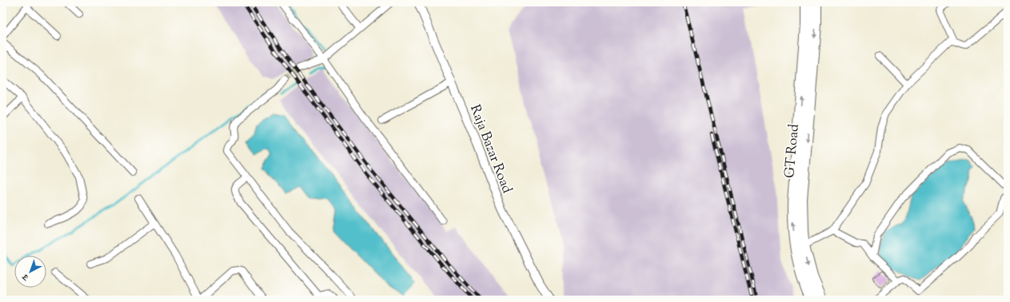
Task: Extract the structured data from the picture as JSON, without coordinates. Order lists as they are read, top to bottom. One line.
{"streets":{"highway":["GT Road"],"street":["Raja Bazar Road"]},"north":"bottom left"}
